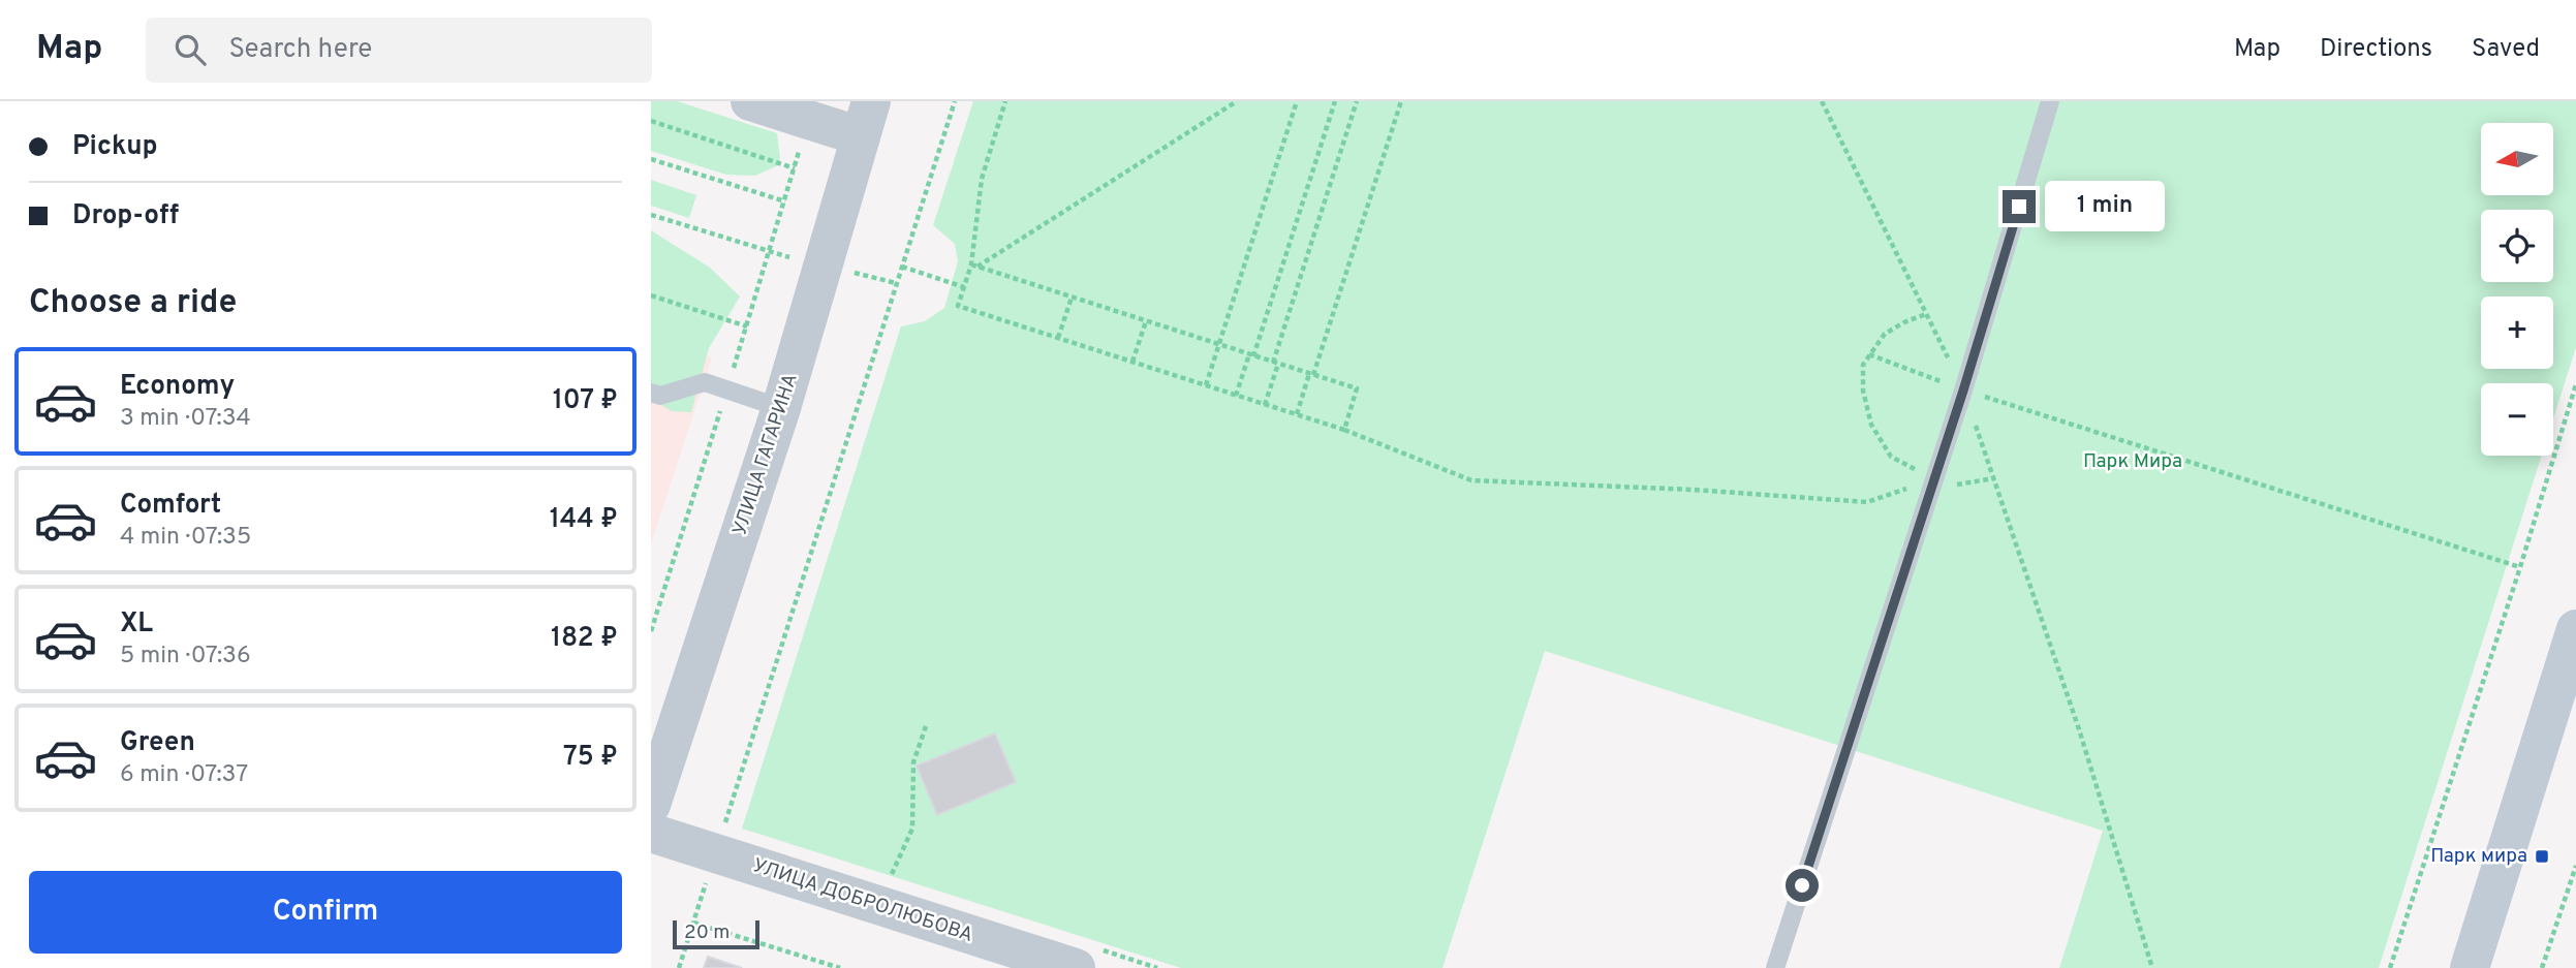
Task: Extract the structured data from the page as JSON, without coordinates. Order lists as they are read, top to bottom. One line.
{"streets":{"street":["УЛИЦА ГАГАРИНА","УЛИЦА ДОБРОЛЮБОВА"]},"parks":["Парк Мира"],"places":{"transit":["Парк мира"]},"scale_bar":"20 m","north":"left","page":{"header":"Map","search":"Search here","nav":["Map","Directions","Saved"],"banner":["Pickup","Drop-off"],"map_buttons":["+","−"],"bubble":"1 min","heading":"Choose a ride","list":[{"name":"Economy","note":"3 min · 07:34","value":"107 ₽"},{"name":"Comfort","note":"4 min · 07:35","value":"144 ₽"},{"name":"XL","note":"5 min · 07:36","value":"182 ₽"},{"name":"Green","note":"6 min · 07:37","value":"75 ₽"}],"buttons":"Confirm","scale":"20 m"}}
